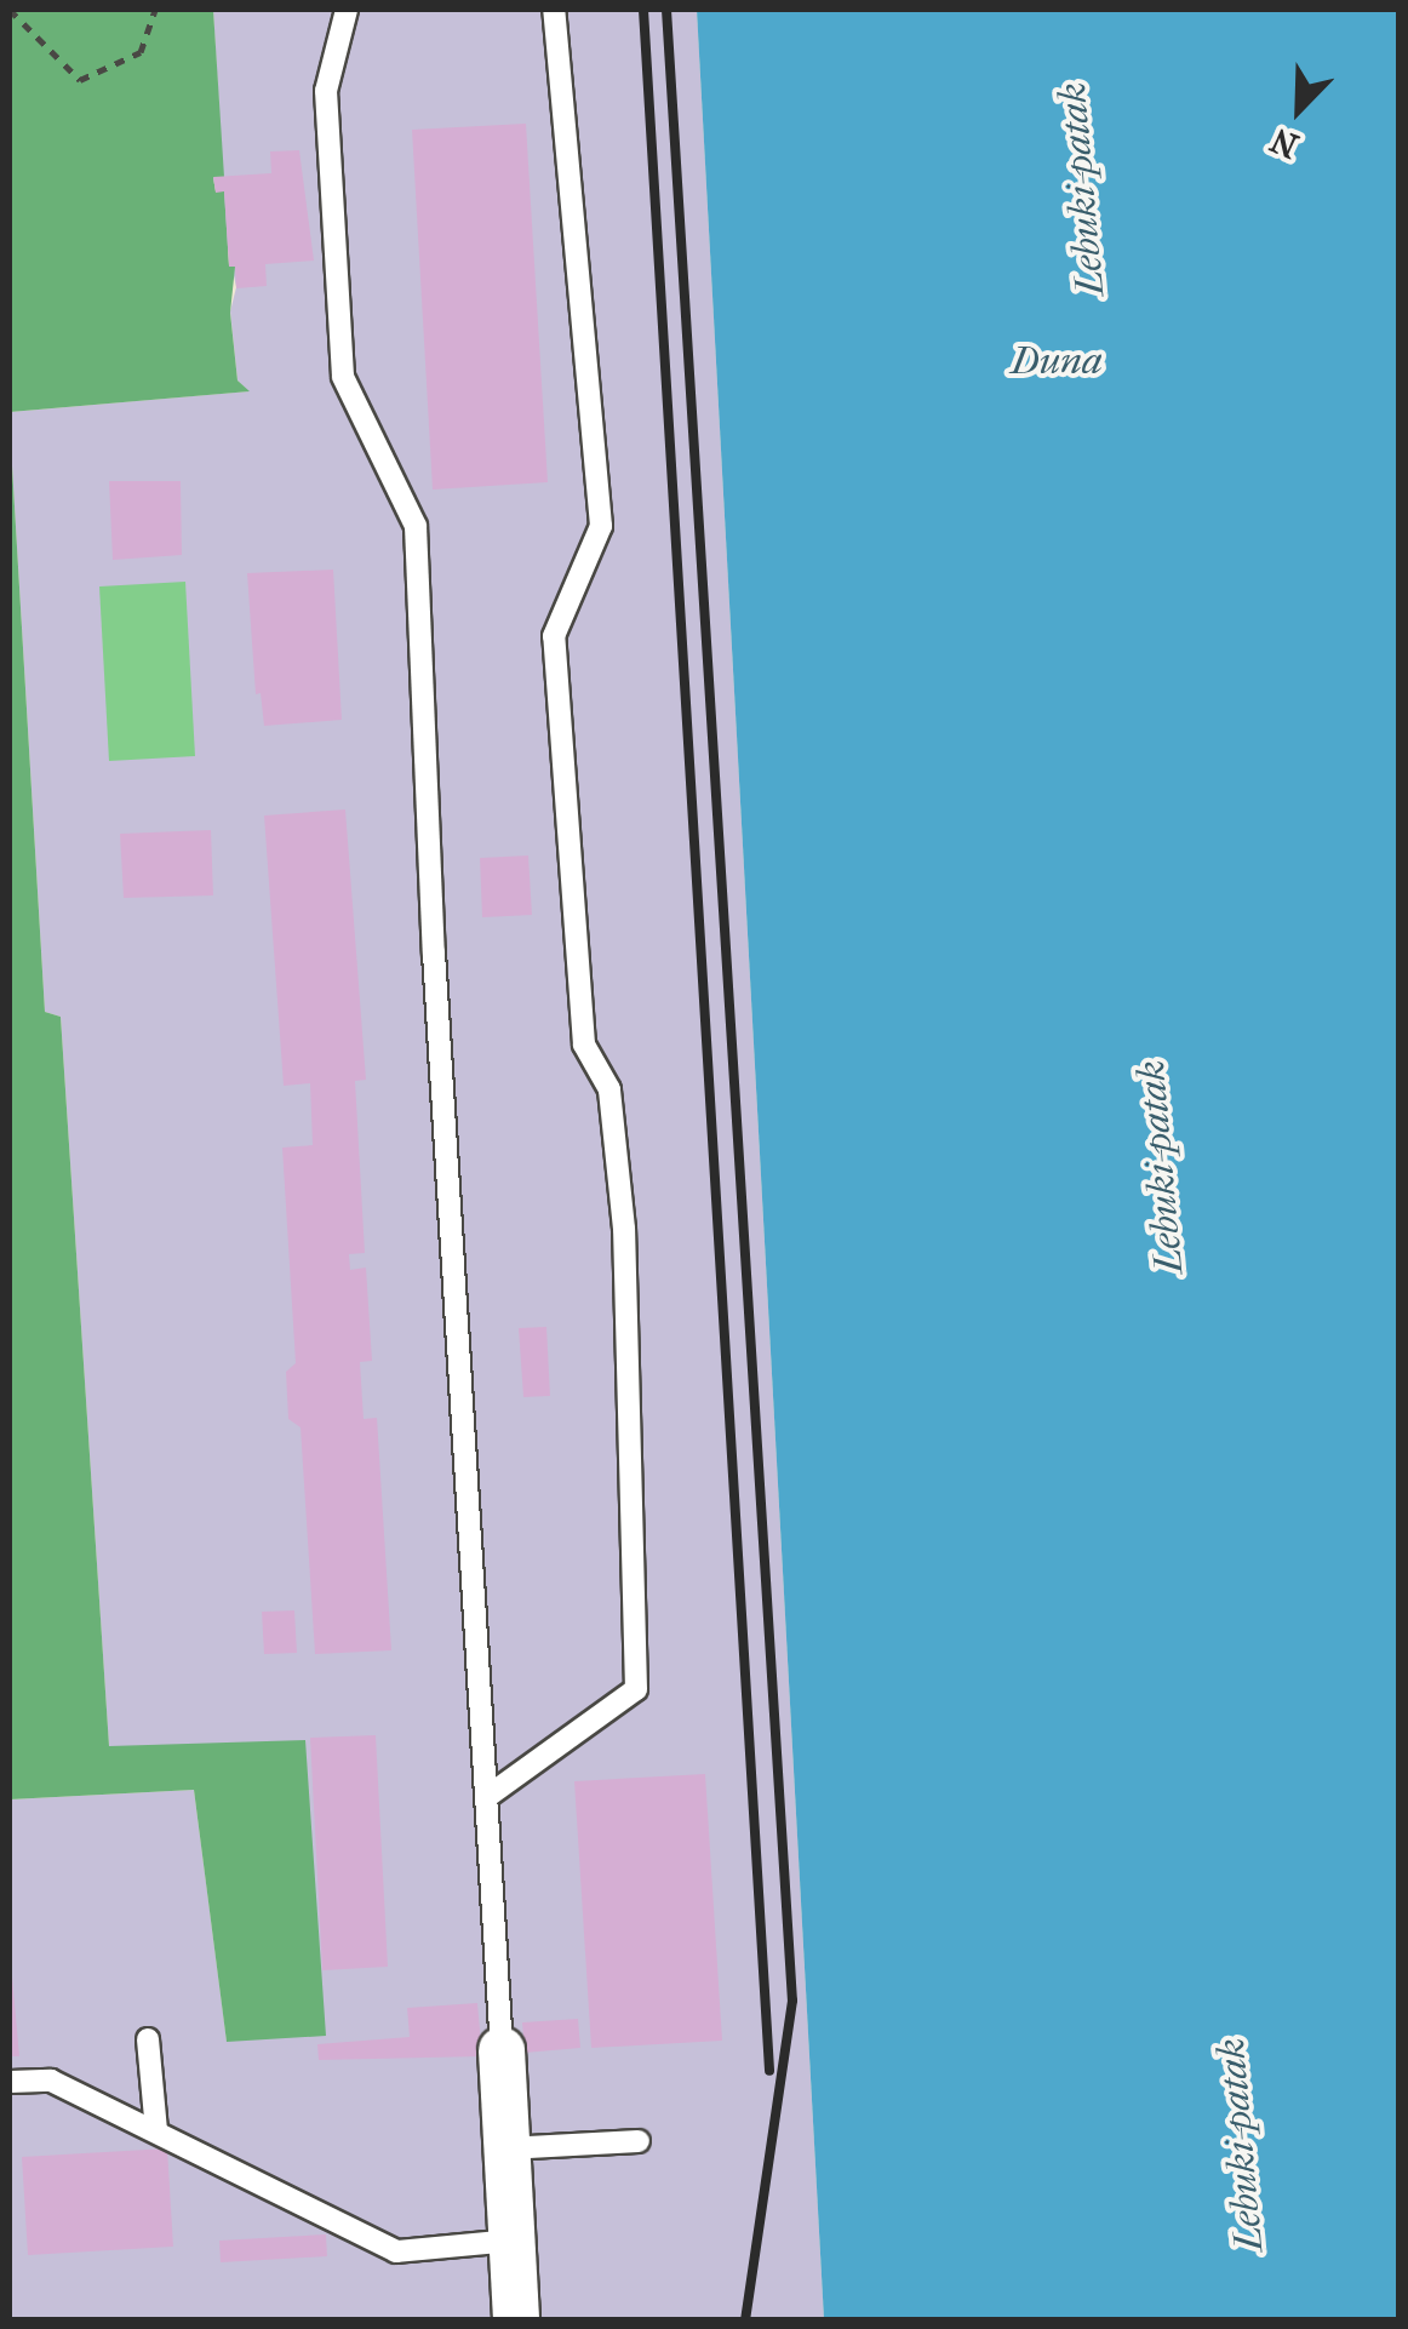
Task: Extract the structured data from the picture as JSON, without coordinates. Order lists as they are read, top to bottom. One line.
{"water":["Lebuki-patak","Duna"],"north":"bottom left"}
